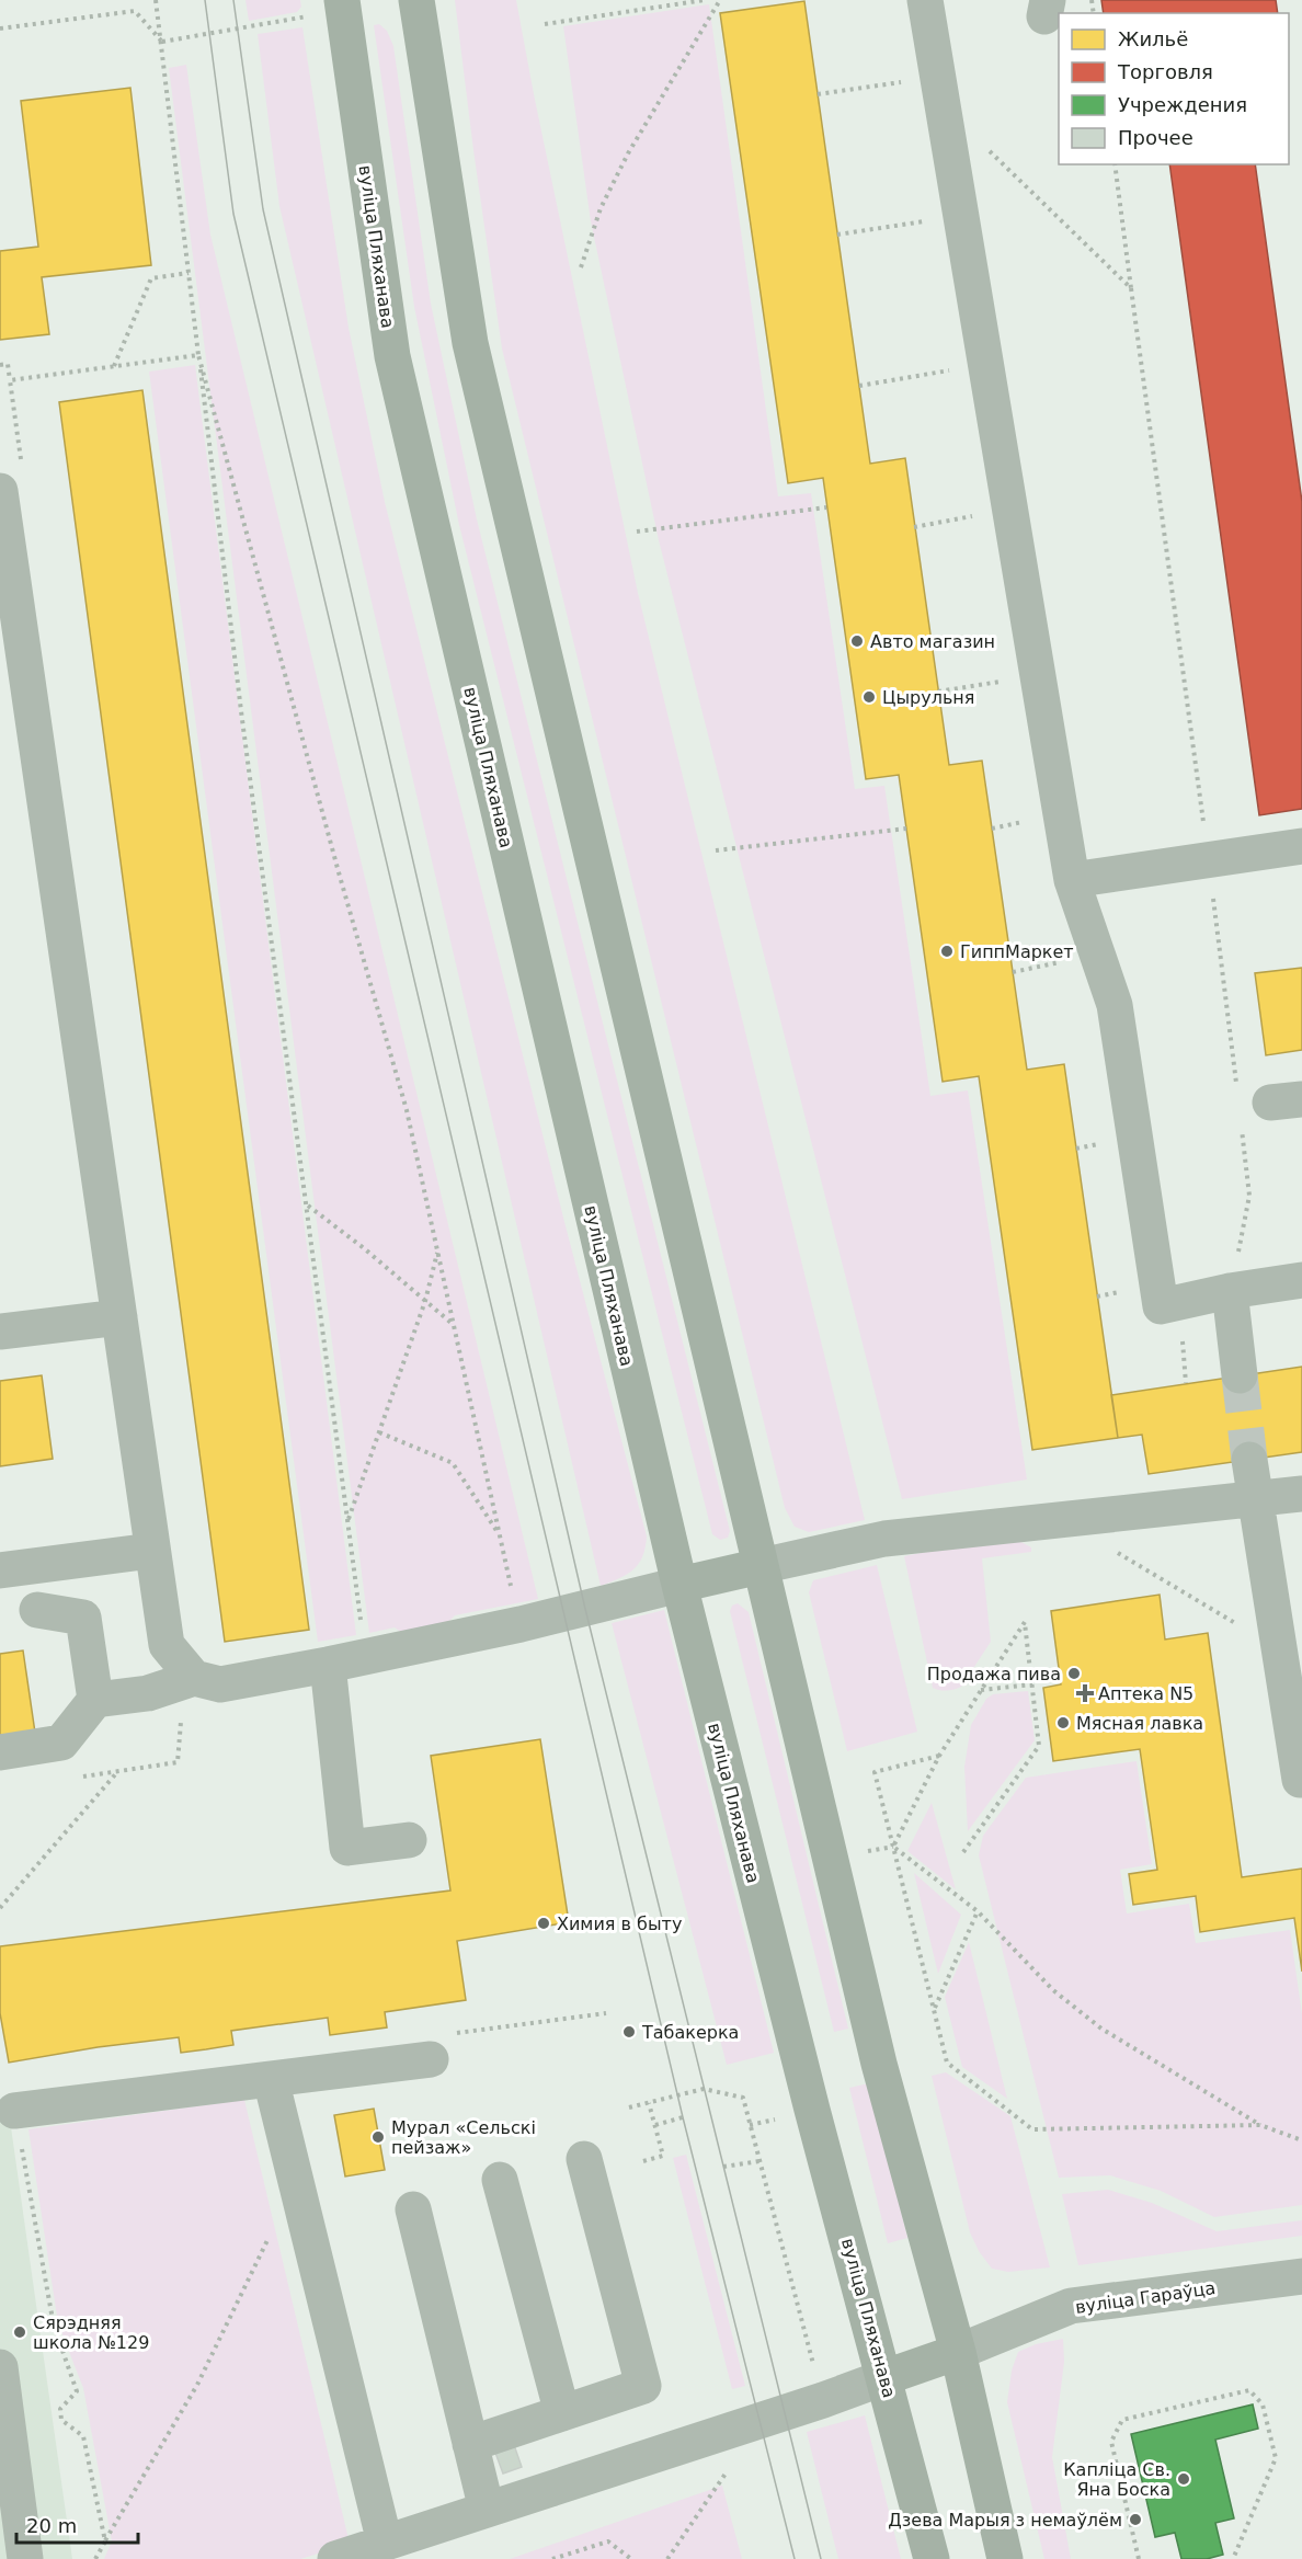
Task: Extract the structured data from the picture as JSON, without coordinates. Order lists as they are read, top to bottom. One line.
{"streets":{"main road":["вуліца Пляханава"],"street":["вуліца Гараўца"]},"places":{"other":["Авто магазин","Цырульня","ГиппМаркет","Продажа пива","Мясная лавка","Химия в быту","Табакерка","Мурал «Сельскі пейзаж»","Сярэдняя школа №129","Капліца Св. Яна Боска","Дзева Марыя з немаўлём"],"health":["Аптека N5"]},"legend":["Жильё","Торговля","Учреждения","Прочее"],"scale_bar":"20 m"}
